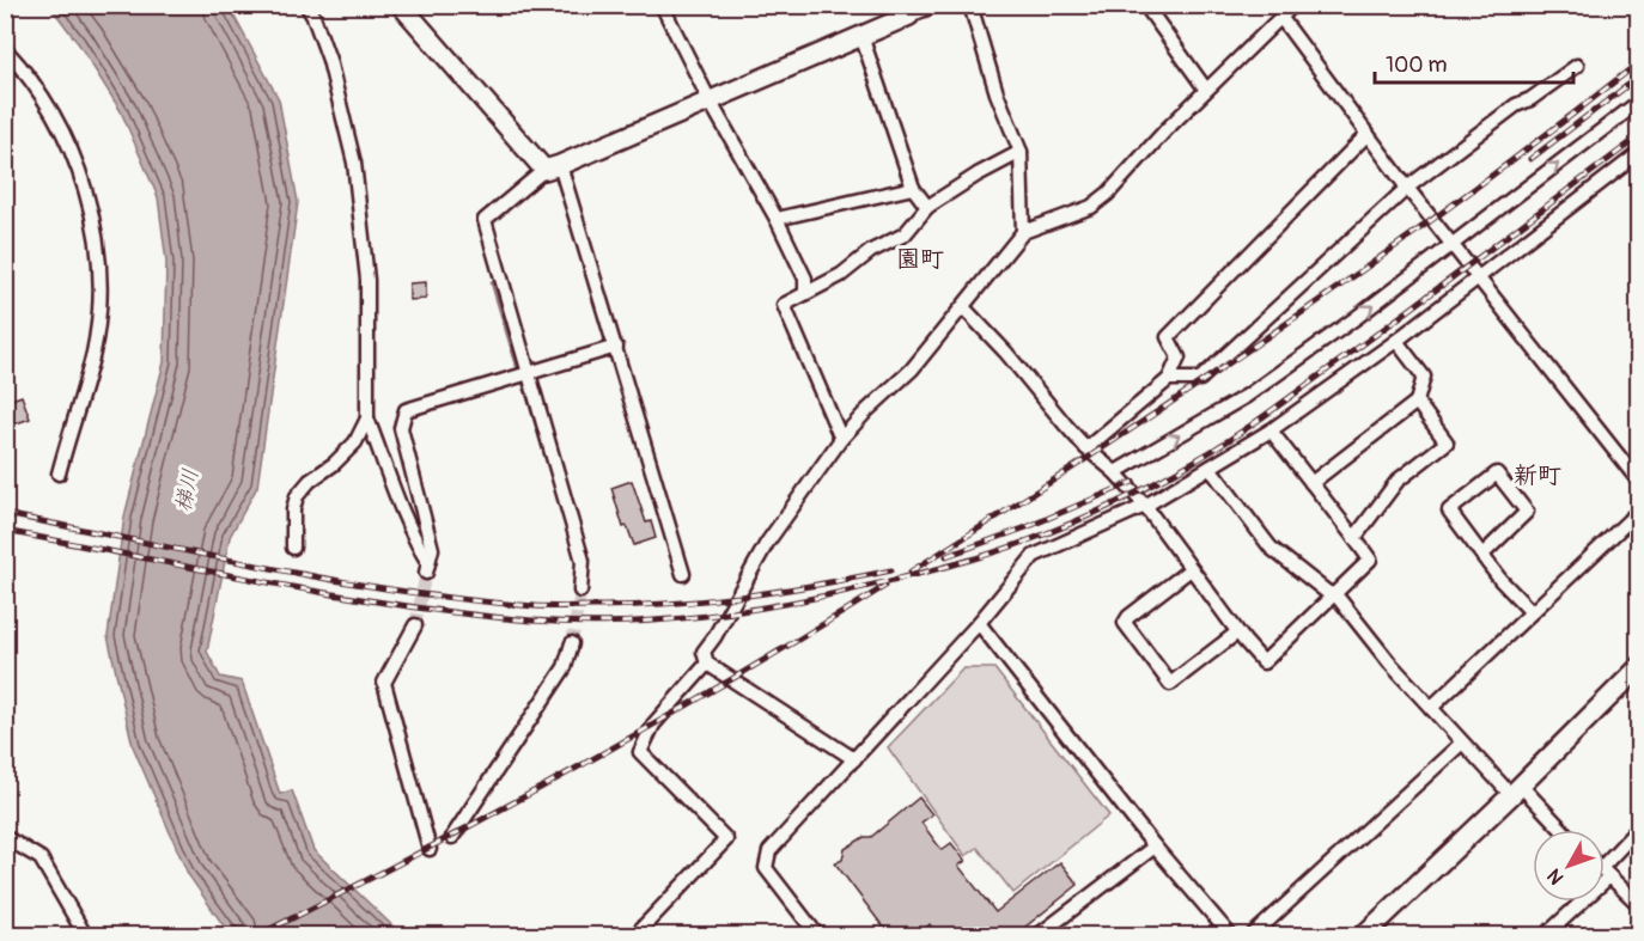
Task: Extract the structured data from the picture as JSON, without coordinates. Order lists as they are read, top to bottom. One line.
{"districts":["園町","新町"],"water":["梯川"],"scale_bar":"100 m","north":"bottom left"}
